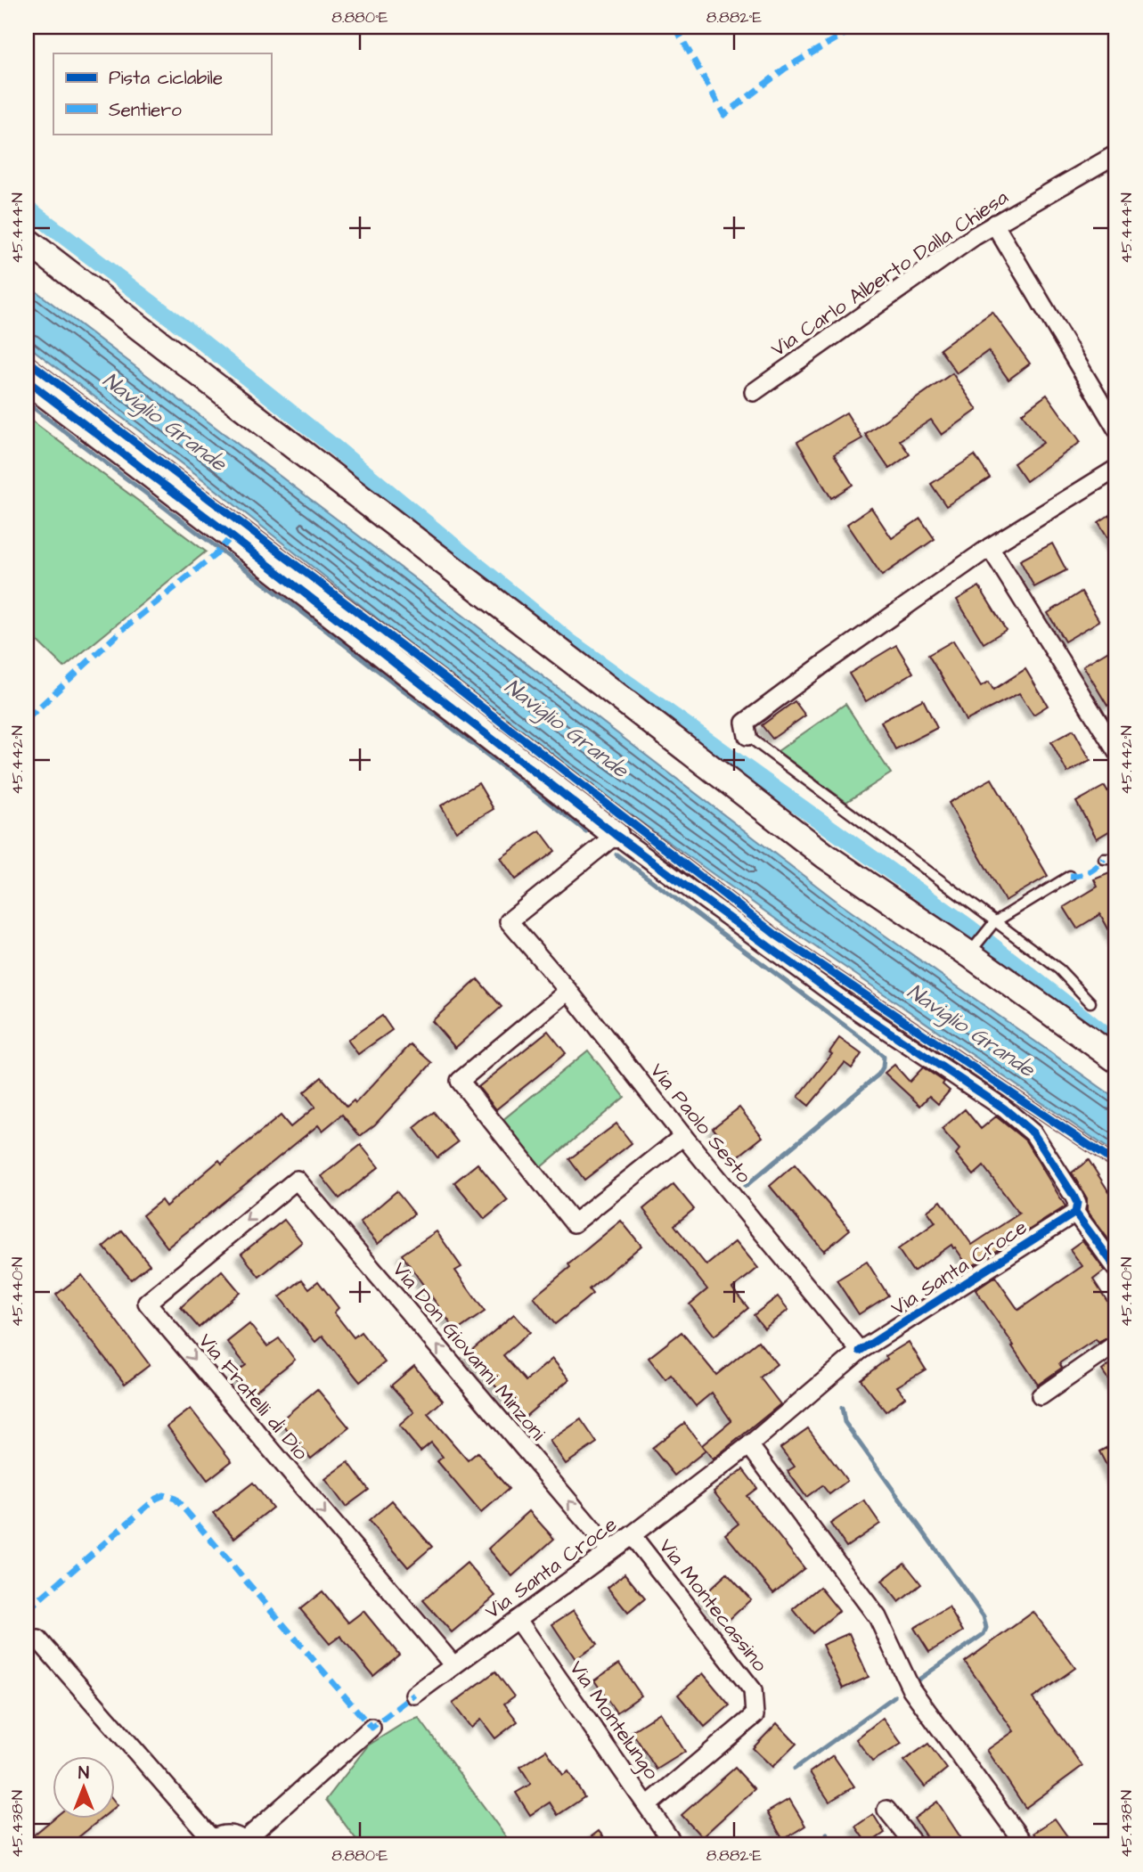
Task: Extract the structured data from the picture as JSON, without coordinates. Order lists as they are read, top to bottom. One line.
{"streets":{"street":["Via Carlo Alberto Dalla Chiesa","Via Paolo Sesto","Via Santa Croce","Via Don Giovanni Minzoni","Via Fratelli di Dio","Via Montecassino","Via Montelungo"]},"crossings":[["Via Paolo Sesto","Via Santa Croce"],["Via Santa Croce","Via Don Giovanni Minzoni"],["Via Santa Croce","Via Fratelli di Dio"],["Via Santa Croce","Via Montecassino"],["Via Santa Croce","Via Montelungo"],["Via Don Giovanni Minzoni","Via Fratelli di Dio"],["Via Montecassino","Via Montelungo"]],"one_way":["Via Don Giovanni Minzoni"],"water":["Naviglio Grande"],"legend":["Pista ciclabile","Sentiero"],"north":"top","coordinates":["8.880°E","8.882°E","45.444°N","45.442°N","45.440°N","45.438°N"]}
